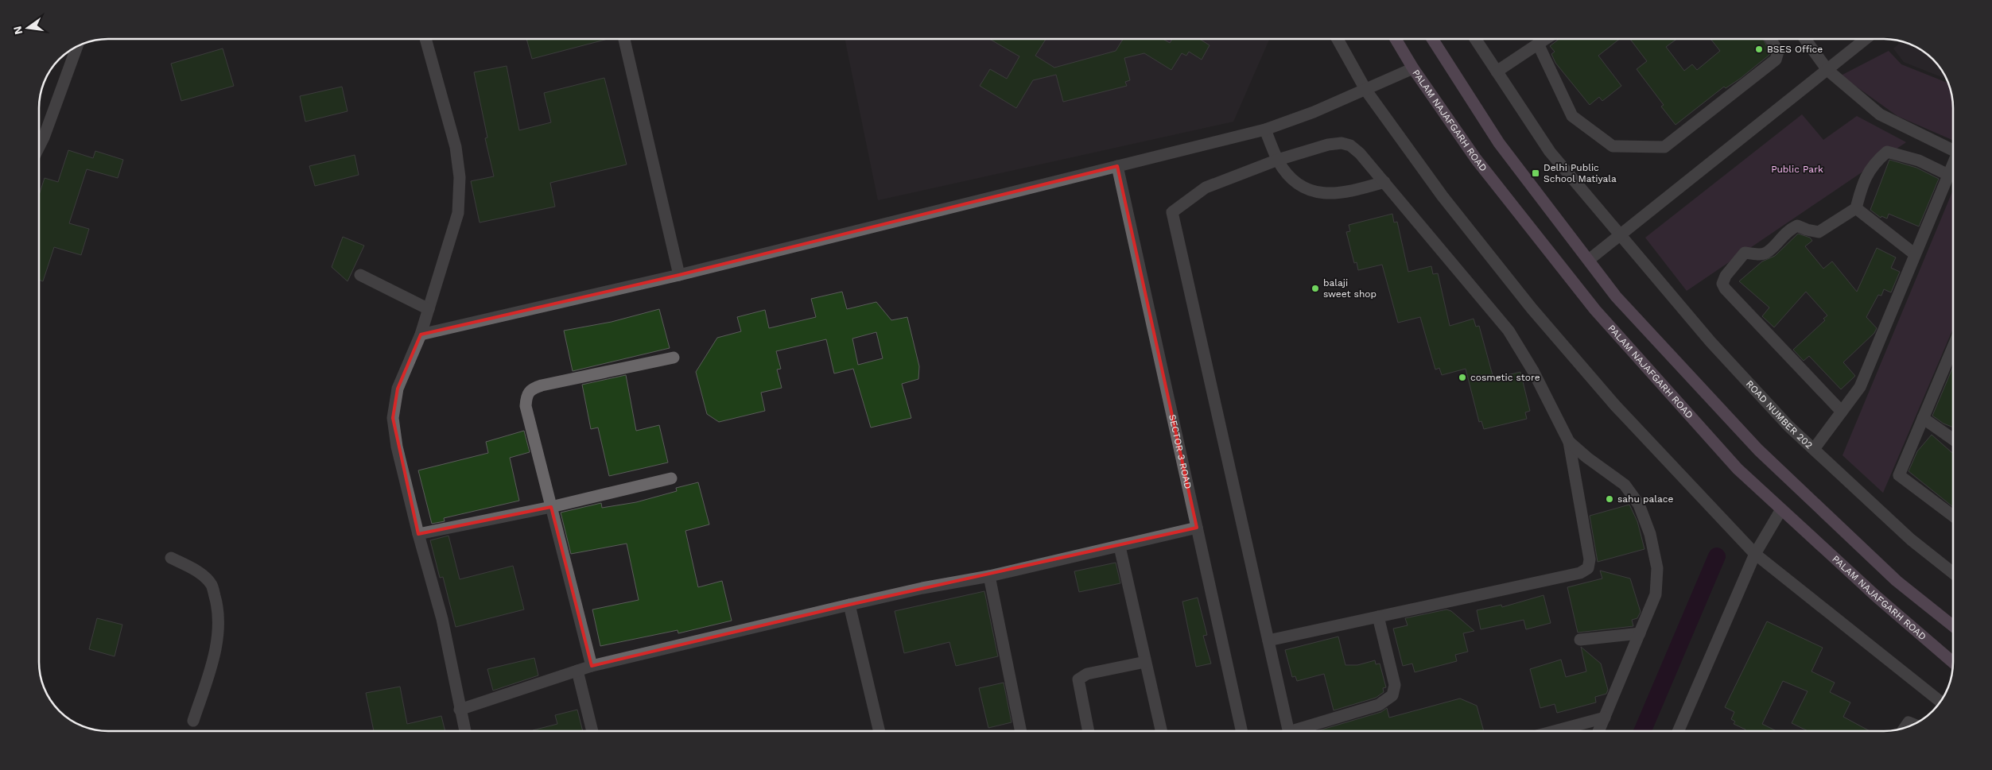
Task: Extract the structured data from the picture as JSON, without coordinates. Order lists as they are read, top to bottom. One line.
{"streets":{"main road":["PALAM NAJAFGARH ROAD"],"street":["ROAD NUMBER 202","SECTOR 3 ROAD"]},"parks":["Public Park"],"places":{"other":["BSES Office","balaji sweet shop","cosmetic store","sahu palace"],"transit":["Delhi Public School Matiyala"]},"north":"left"}
